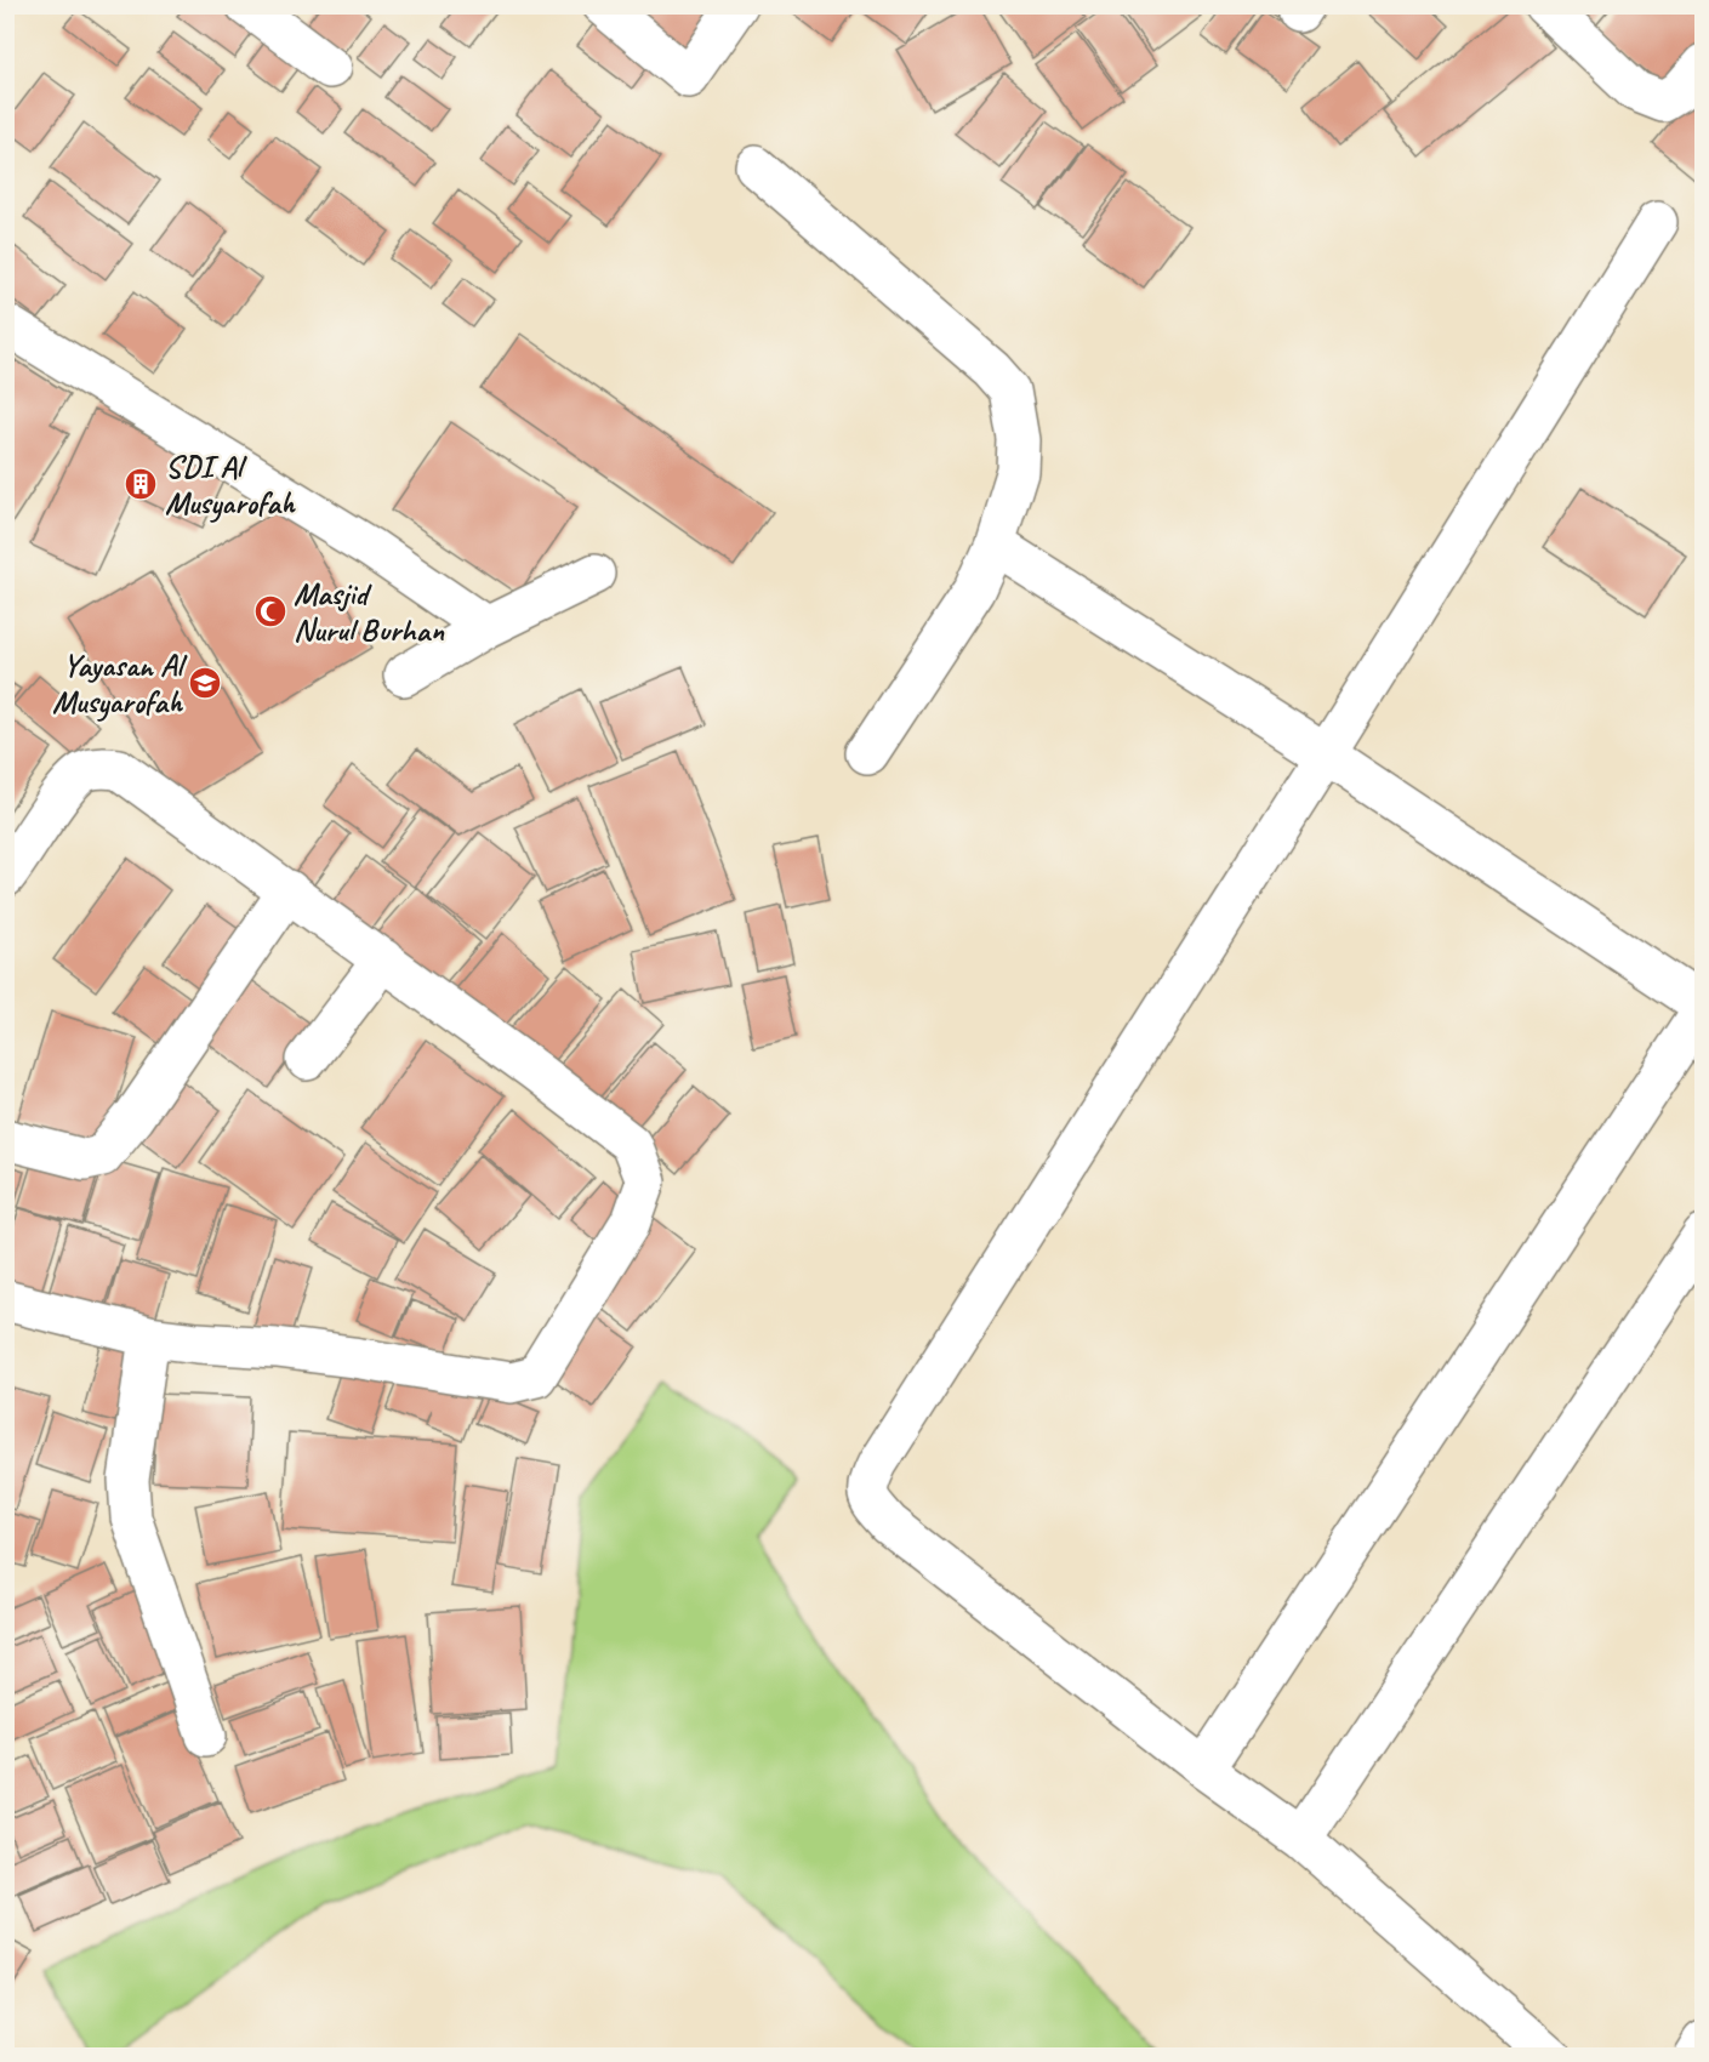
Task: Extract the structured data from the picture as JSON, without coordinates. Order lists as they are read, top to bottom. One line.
{"places":{"building":["SDI Al Musyarofah"],"mosque":["Masjid Nurul Burhan"],"school or university":["Yayasan Al Musyarofah"]}}
